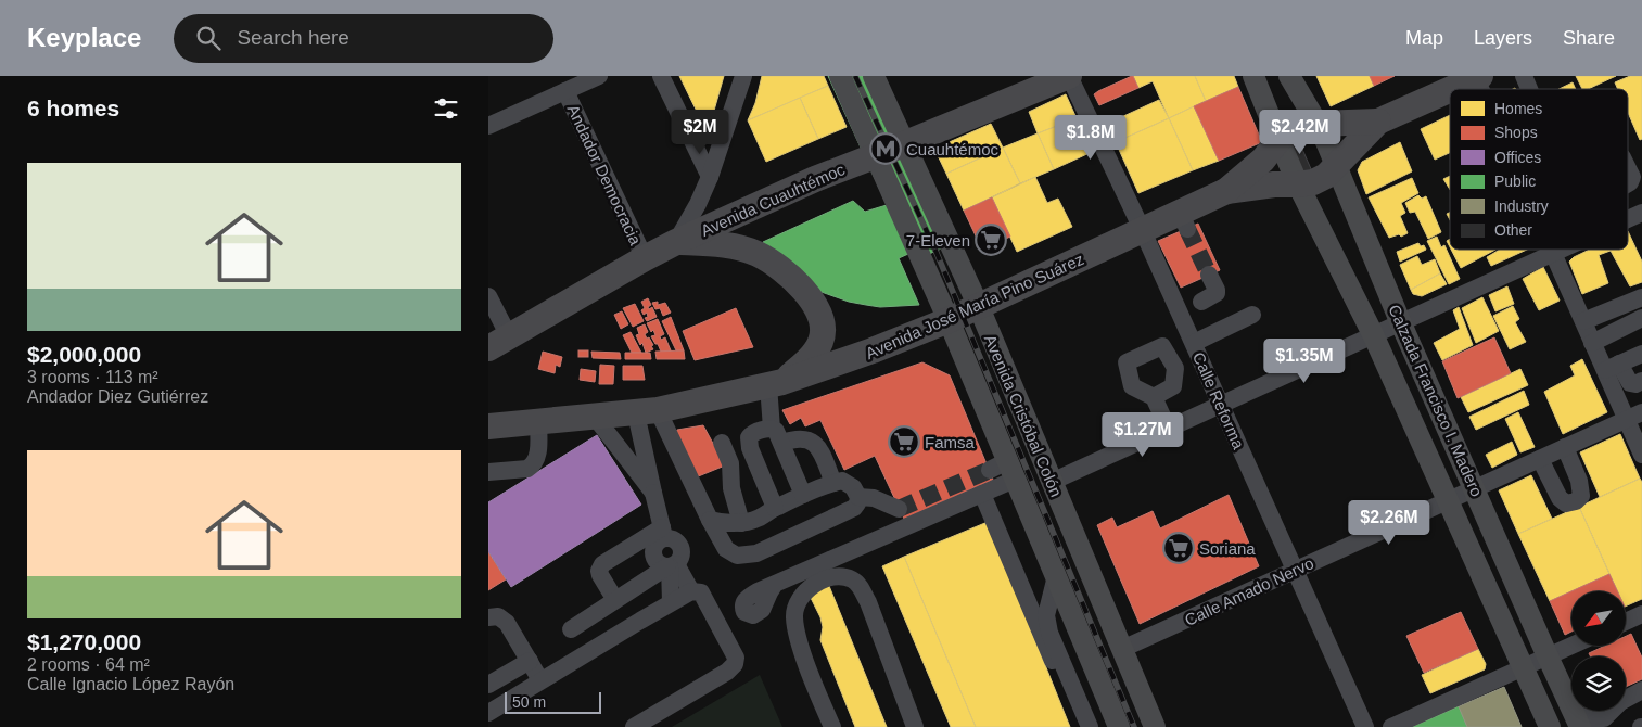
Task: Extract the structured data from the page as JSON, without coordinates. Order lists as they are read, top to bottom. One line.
{"streets":{"highway":["Avenida Cuauhtémoc","Avenida José María Pino Suárez"],"main road":["Calzada Francisco I. Madero","Avenida Cristóbal Colón"],"street":["Andador Democracia","Calle Reforma","Calle Amado Nervo"]},"crossings":[["Andador Democracia","Avenida Cuauhtémoc"],["Avenida Cuauhtémoc","Calle Reforma"],["Avenida Cuauhtémoc","Avenida Cristóbal Colón"],["Avenida José María Pino Suárez","Calle Reforma"],["Avenida José María Pino Suárez","Calzada Francisco I. Madero"],["Avenida José María Pino Suárez","Avenida Cristóbal Colón"],["Calle Reforma","Calle Amado Nervo"],["Calzada Francisco I. Madero","Calle Amado Nervo"],["Avenida Cristóbal Colón","Calle Amado Nervo"]],"places":{"metro station":["Cuauhtémoc"],"supermarket":["7-Eleven","Famsa","Soriana"]},"legend":["Homes","Shops","Offices","Public","Industry","Other"],"scale_bar":"50 m","north":"bottom left","page":{"header":"Keyplace","search":"Search here","nav":["Map","Layers","Share"],"heading":"6 homes","price":["$2M","$2.42M","$1.8M","$1.35M","$1.27M","$2.26M"],"list":[{"name":"$2,000,000","note":"3 rooms · 113 m² · Andador Diez Gutiérrez"},{"name":"$1,270,000","note":"2 rooms · 64 m² · Calle Ignacio López Rayón"}],"scale":"50 m"}}
